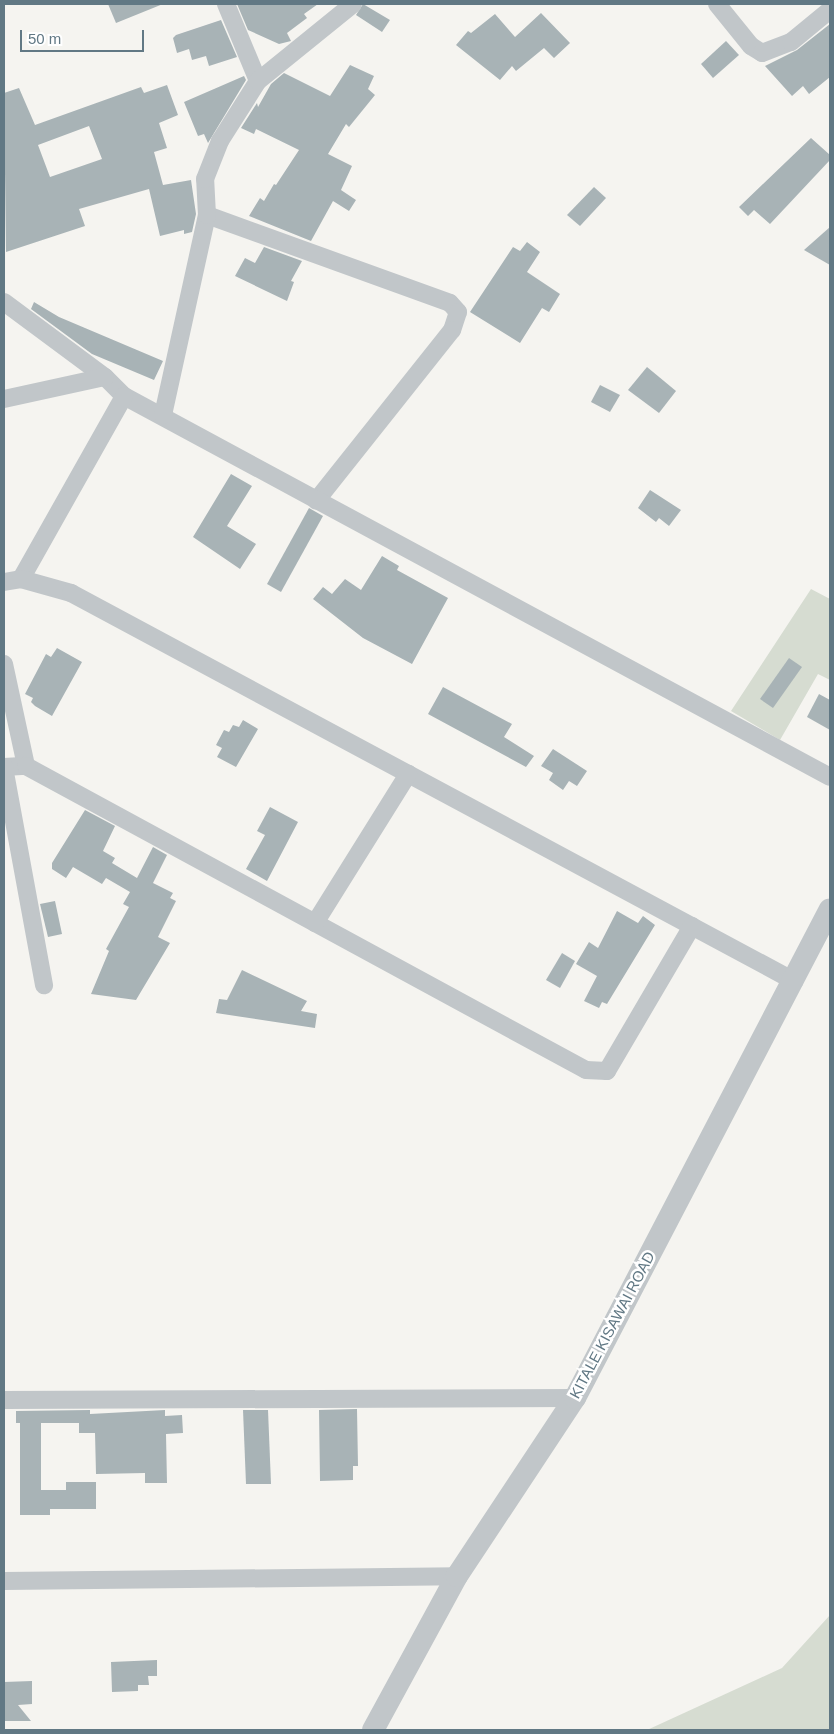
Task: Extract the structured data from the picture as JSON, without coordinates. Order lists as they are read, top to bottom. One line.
{"streets":{"street":["KITALE KISAWAI ROAD"]},"scale_bar":"50 m"}
